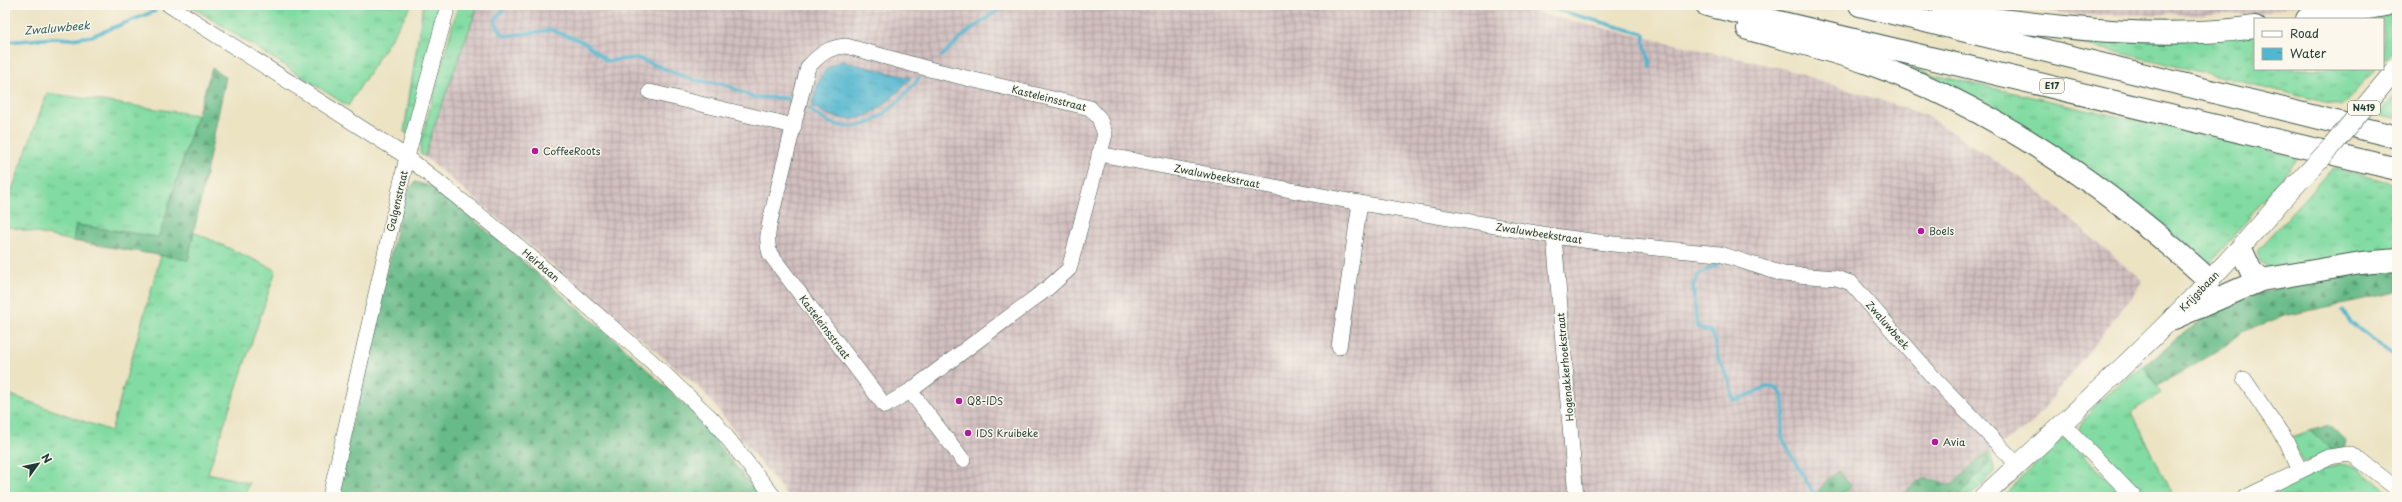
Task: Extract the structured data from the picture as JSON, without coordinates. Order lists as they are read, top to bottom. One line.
{"streets":{"highway":["E17"],"main road":["N419","Krijgsbaan"],"street":["Kasteleinsstraat","Zwaluwbeekstraat","Galgenstraat","Heirbaan","Zwaluwbeek","Hogenakkerhoekstraat"]},"crossings":[["Kasteleinsstraat","Zwaluwbeekstraat"],["Zwaluwbeekstraat","Zwaluwbeek"],["Zwaluwbeekstraat","Hogenakkerhoekstraat"],["Galgenstraat","Heirbaan"],["Krijgsbaan","Zwaluwbeek"]],"water":["Zwaluwbeek"],"places":["CoffeeRoots","Boels","Q8-IDS","IDS Kruibeke","Avia"],"legend":["Road","Water"],"north":"top right"}
